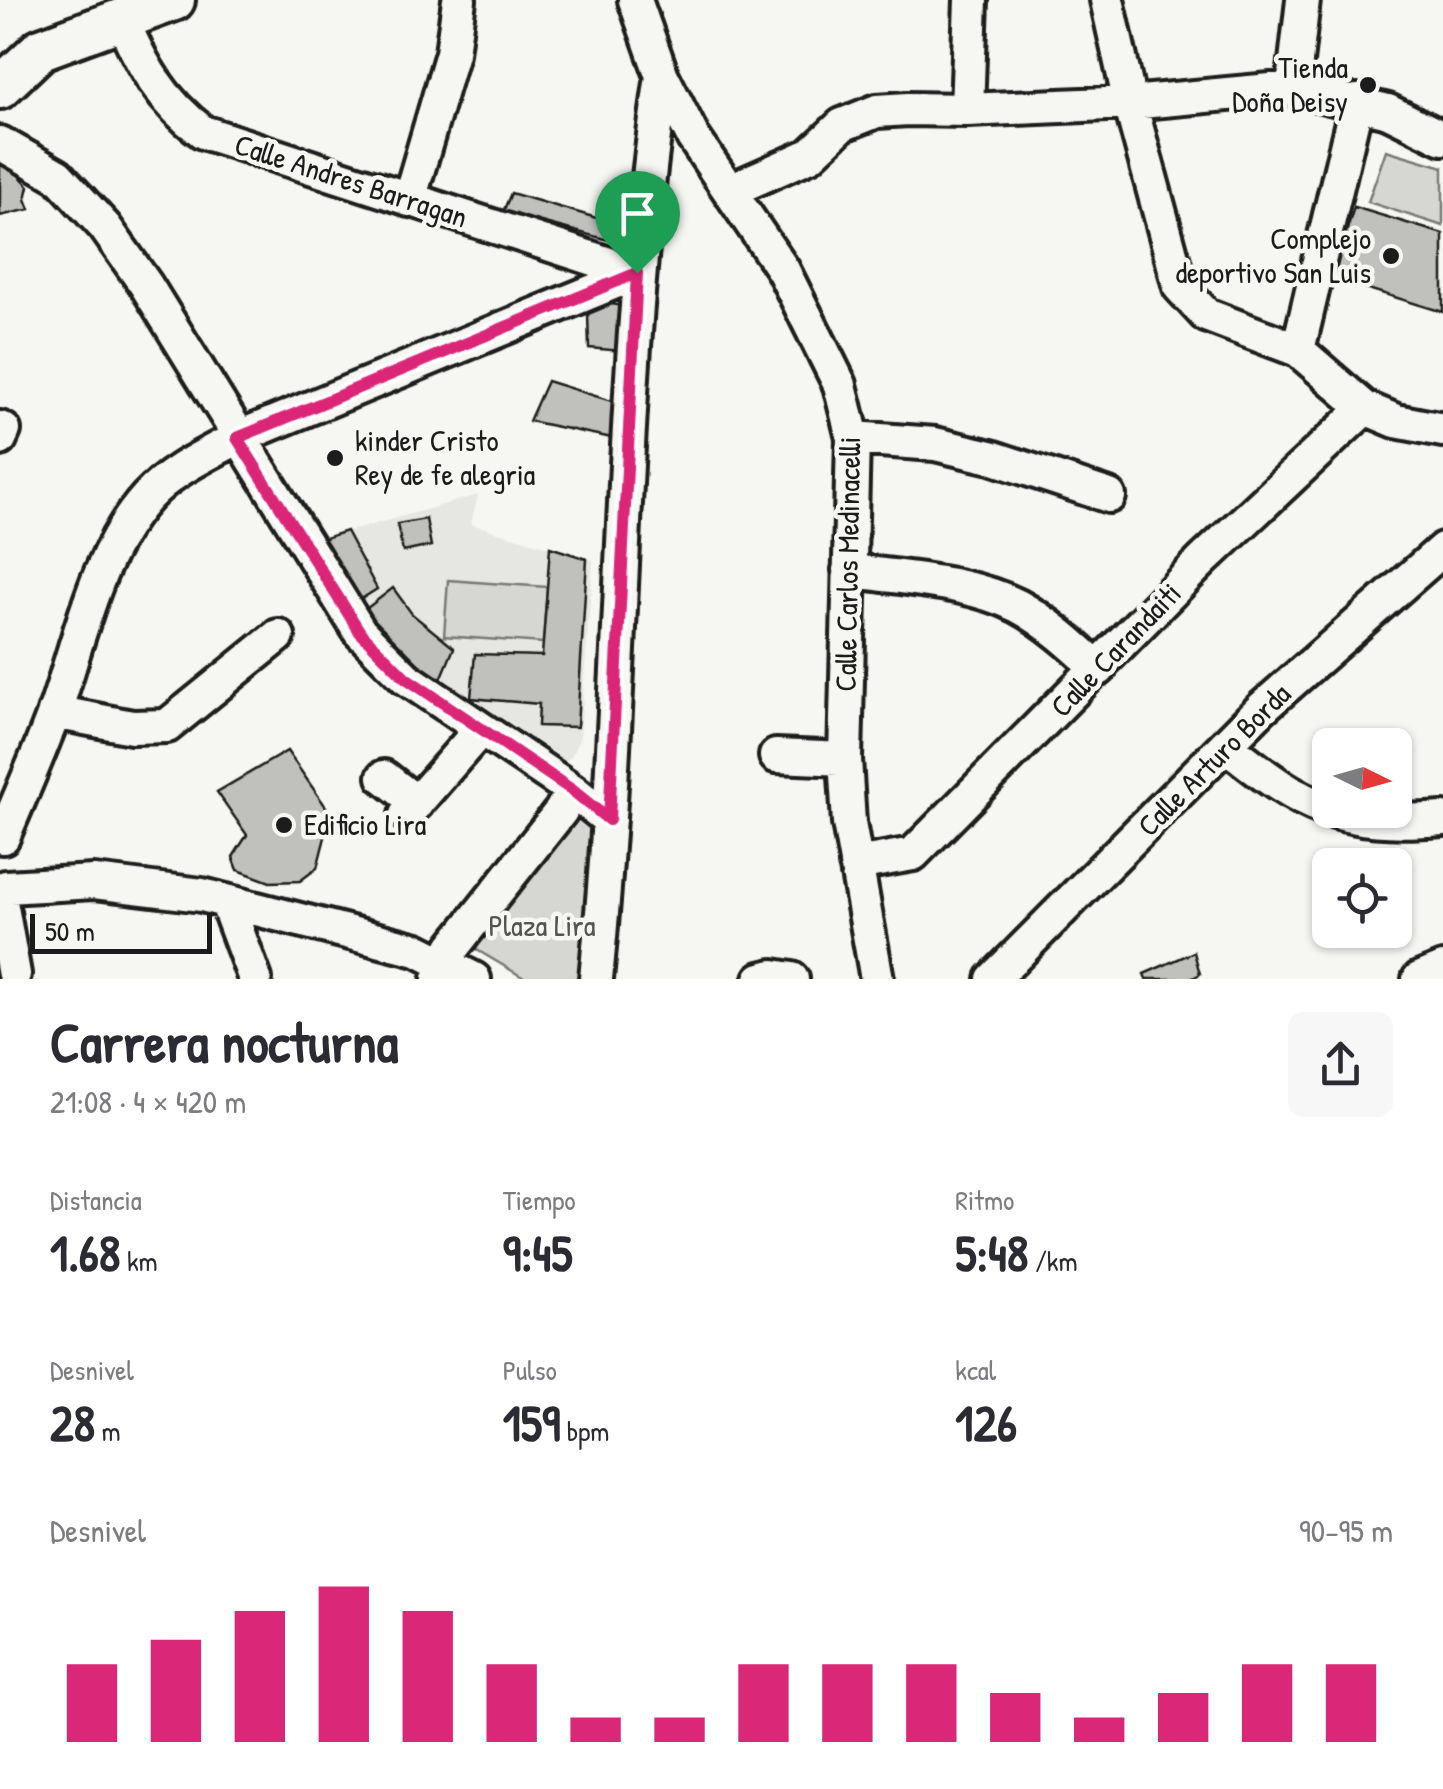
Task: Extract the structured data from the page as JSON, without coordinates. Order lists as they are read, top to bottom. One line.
{"streets":{"street":["Calle Andres Barragan","Calle Carlos Medinacelli","Calle Carandaiti","Calle Arturo Borda"]},"crossings":[["Calle Carlos Medinacelli","Calle Carandaiti"]],"parks":["Plaza Lira"],"places":["Tienda Doña Deisy","Complejo deportivo San Luis","kinder Cristo Rey de fe alegria","Edificio Lira"],"scale_bar":"50 m","north":"right","page":{"scale":"50 m","heading":["Carrera nocturna","21:08 · 4 × 420 m"],"stats":[["Distancia","1.68 km"],["Tiempo","9:45"],["Ritmo","5:48 /km"],["Desnivel","28 m"],["Pulso","159 bpm"],["kcal","126"]],"chart":["Desnivel","90–95 m"]}}
